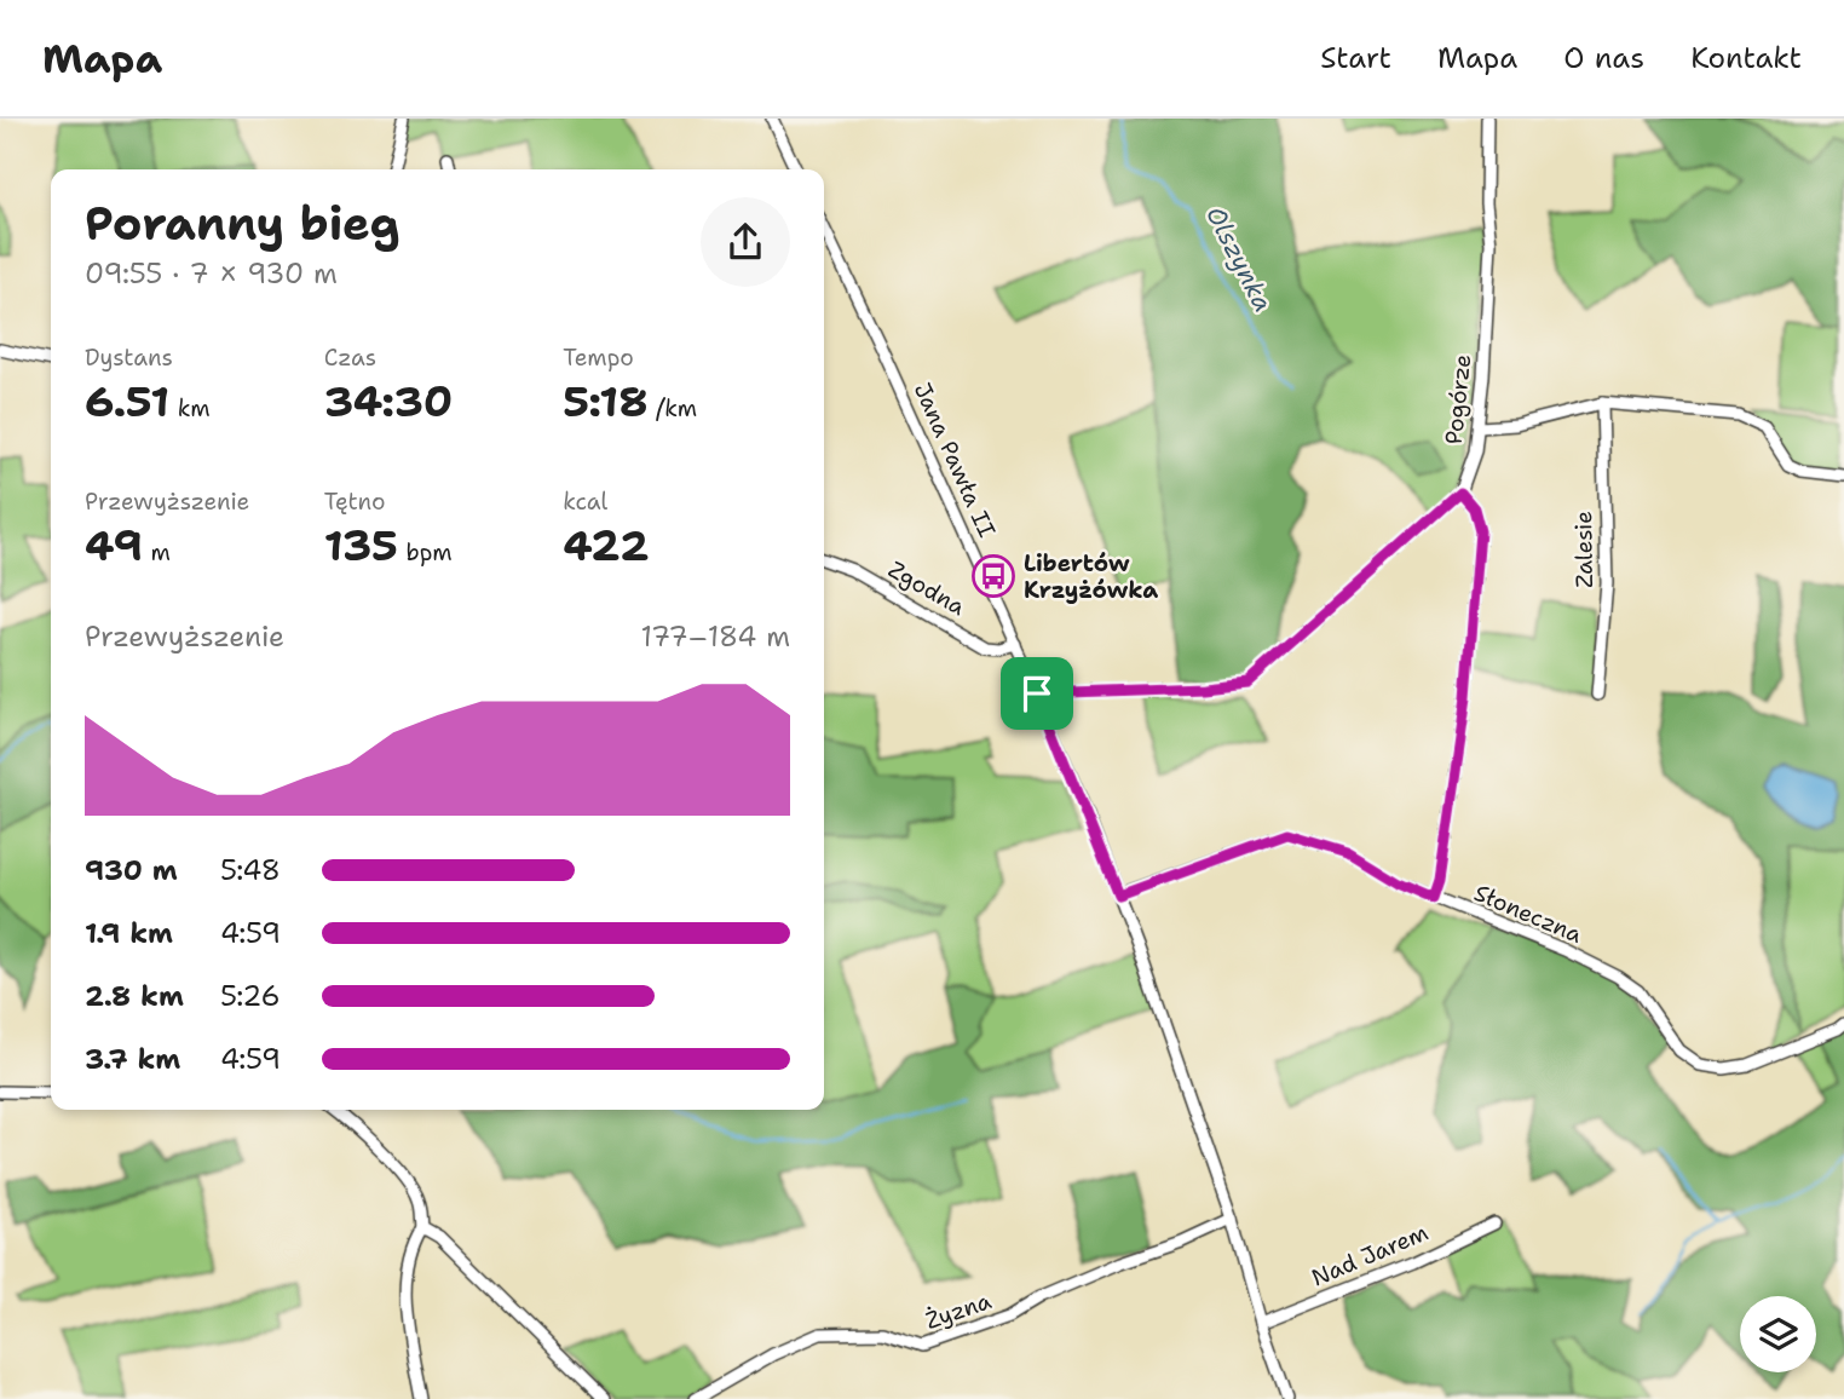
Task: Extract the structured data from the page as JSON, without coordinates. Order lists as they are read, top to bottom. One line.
{"streets":{"street":["Pogórze","Jana Pawła II","Zalesie","Zgodna","Słoneczna","Nad Jarem","Żyzna"]},"crossings":[["Pogórze","Jana Pawła II"],["Jana Pawła II","Zgodna"],["Jana Pawła II","Słoneczna"],["Jana Pawła II","Żyzna"]],"water":["Olszynka"],"places":{"bus stop":["Libertów Krzyżówka"]},"page":{"header":"Mapa","nav":["Start","Mapa","O nas","Kontakt"],"heading":["Poranny bieg","09:55 · 7 × 930 m"],"stats":[["Dystans","6.51 km"],["Czas","34:30"],["Tempo","5:18 /km"],["Przewyższenie","49 m"],["Tętno","135 bpm"],["kcal","422"]],"chart":["Przewyższenie","177–184 m"],"list":[{"name":"930 m","note":"5:48"},{"name":"1.9 km","note":"4:59"},{"name":"2.8 km","note":"5:26"},{"name":"3.7 km","note":"4:59"}]}}
